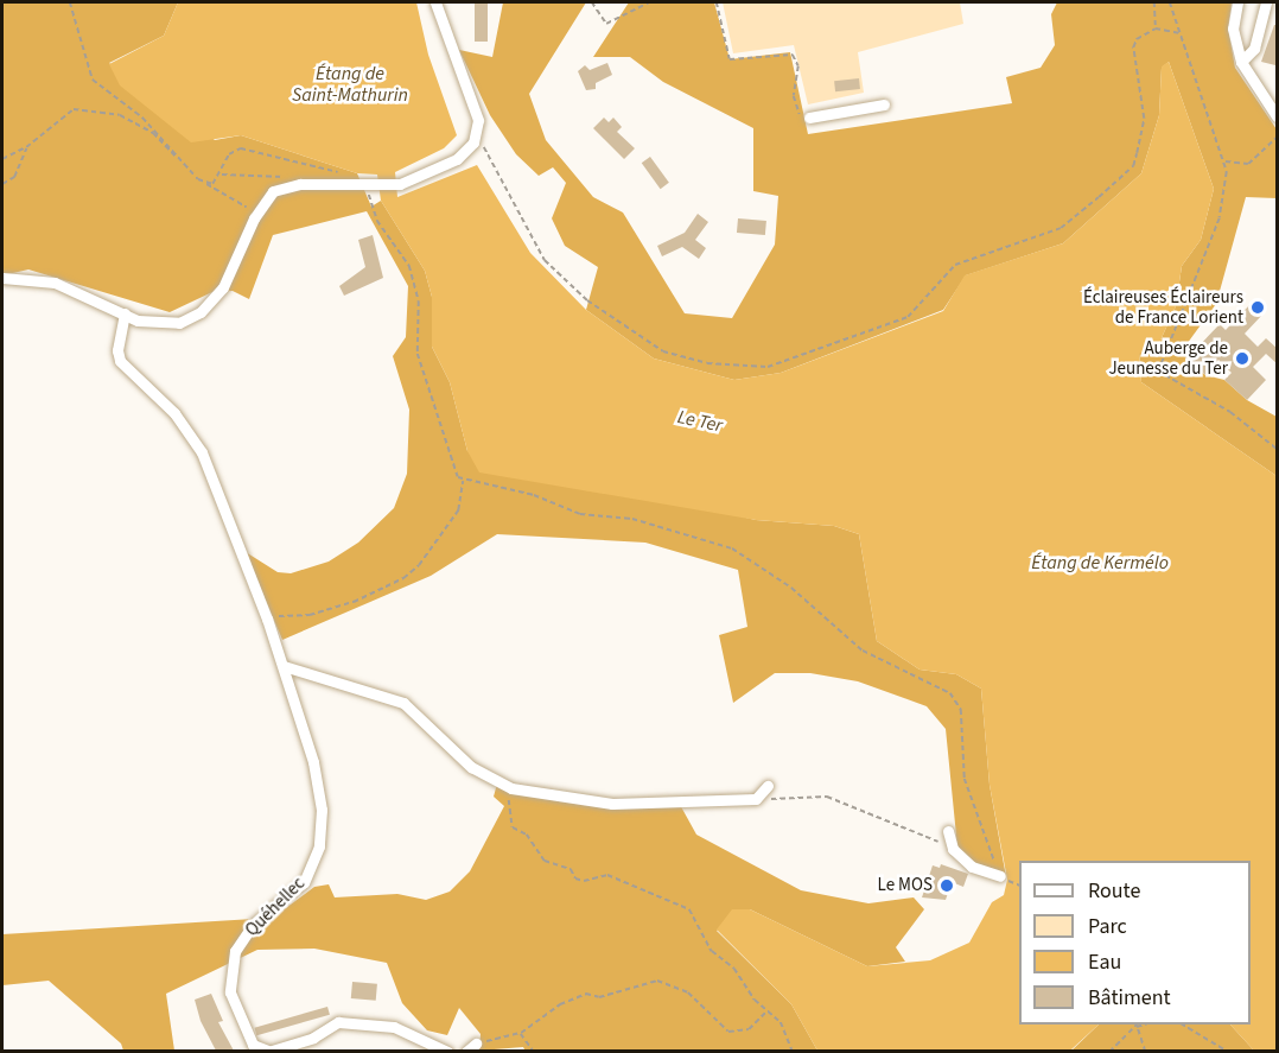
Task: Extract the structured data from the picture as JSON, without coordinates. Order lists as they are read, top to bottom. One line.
{"streets":{"street":["Quéhellec"]},"water":["Étang de Saint-Mathurin","Le Ter","Étang de Kermélo"],"places":["Éclaireuses Éclaireurs de France Lorient","Auberge de Jeunesse du Ter","Le MOS"],"legend":["Route","Parc","Eau","Bâtiment"]}
